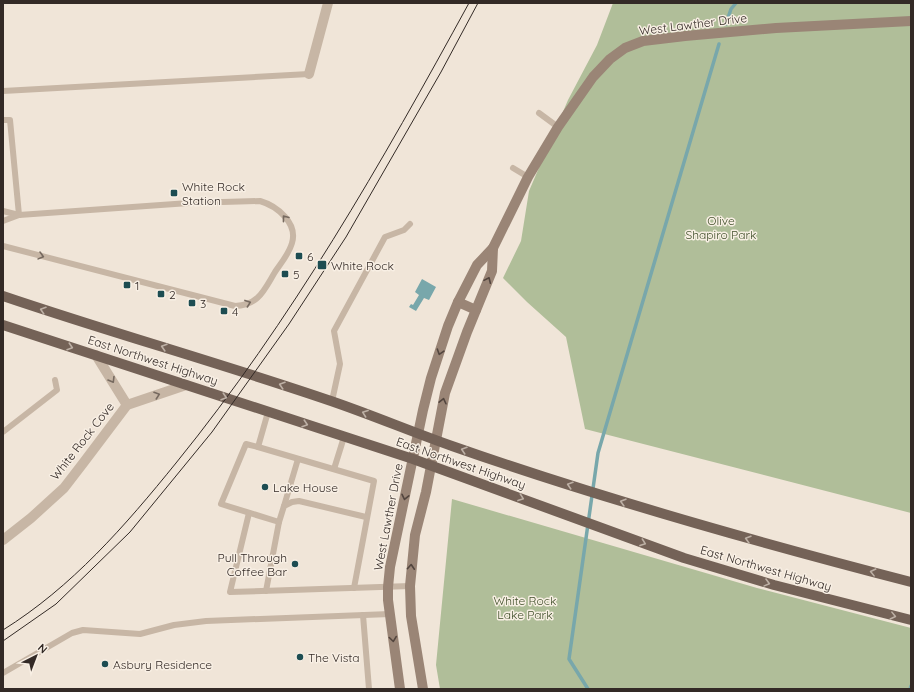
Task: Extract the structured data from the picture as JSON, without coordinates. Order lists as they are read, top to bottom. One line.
{"streets":{"main road":["East Northwest Highway"],"street":["West Lawther Drive","White Rock Cove"]},"crossings":[["West Lawther Drive","East Northwest Highway"],["East Northwest Highway","White Rock Cove"]],"parks":["Olive Shapiro Park","White Rock Lake Park"],"places":{"transit":["White Rock Station","6","White Rock","5","1","2","3","4"],"other":["Lake House","Pull Through Coffee Bar","The Vista","Asbury Residence"]},"north":"top right"}
